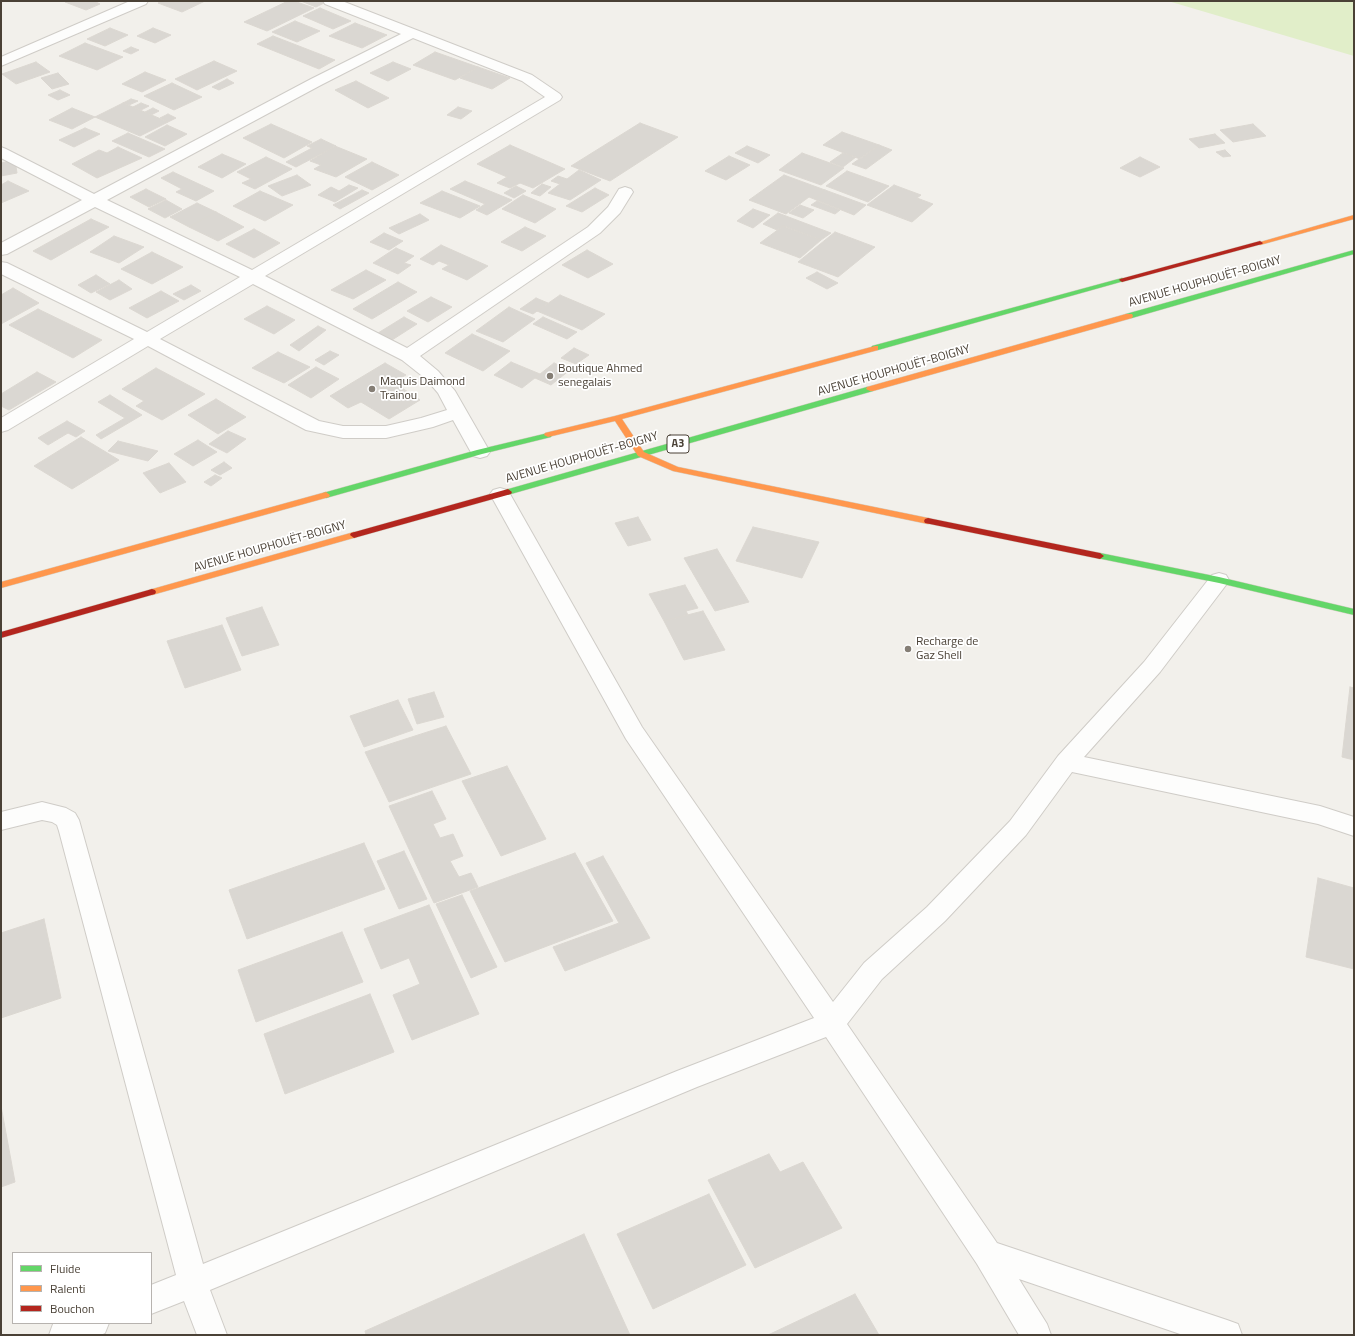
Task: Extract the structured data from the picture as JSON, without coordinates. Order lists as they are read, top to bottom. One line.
{"streets":{"main road":["AVENUE HOUPHOUËT-BOIGNY","A3"]},"places":["Boutique Ahmed senegalais","Maquis Daimond Trainou","Recharge de Gaz Shell"],"legend":["Fluide","Ralenti","Bouchon"]}
